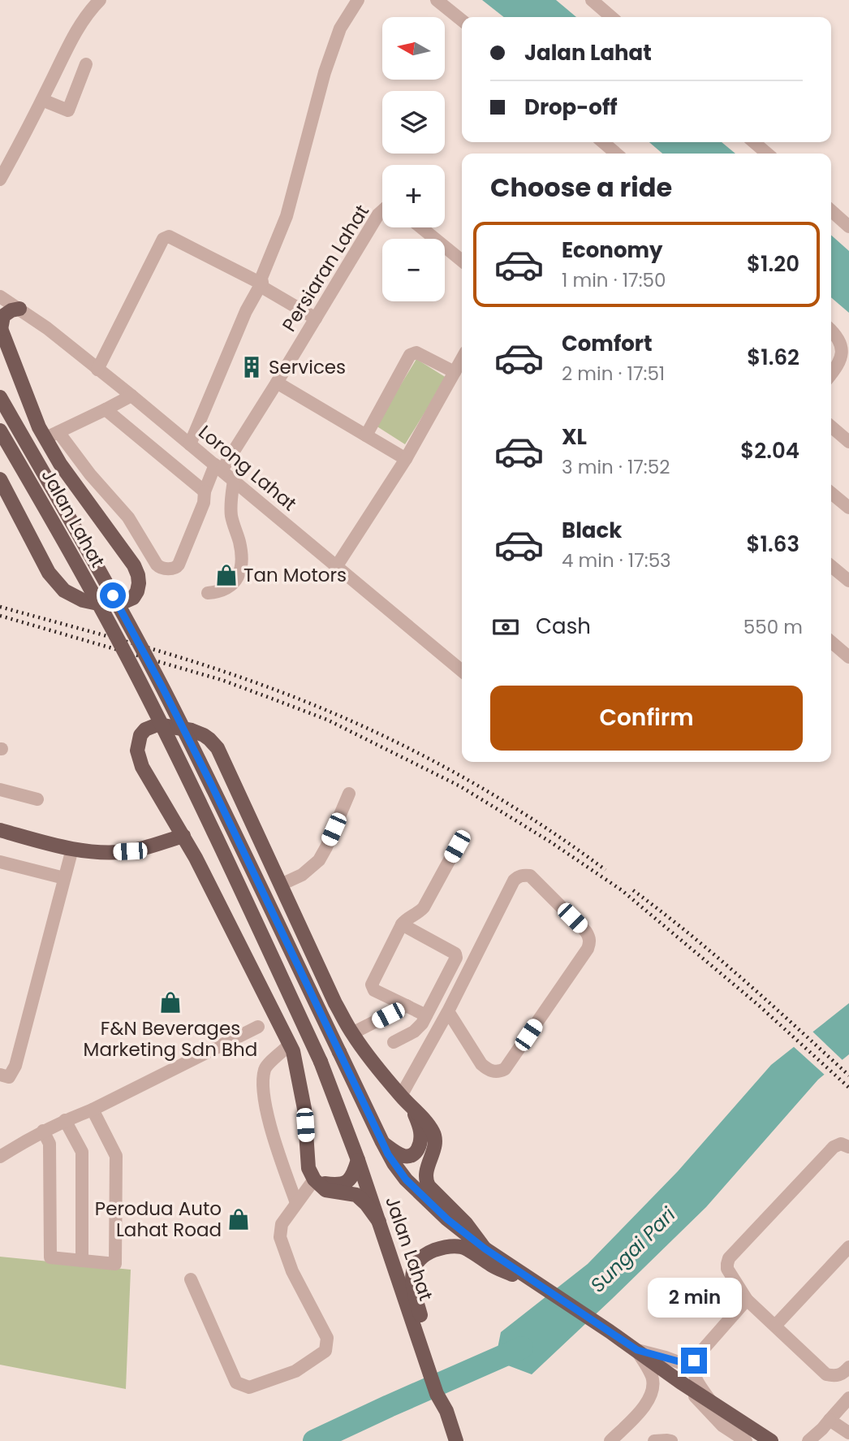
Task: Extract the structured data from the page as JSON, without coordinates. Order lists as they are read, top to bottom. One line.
{"streets":{"main road":["Jalan Lahat"],"street":["Persiaran Lahat","Lorong Lahat"]},"crossings":[["Persiaran Lahat","Lorong Lahat"]],"water":["Sungai Pari"],"places":{"building":["Services"],"shop":["Tan Motors","F&N Beverages Marketing Sdn Bhd","Perodua Auto Lahat Road"]},"north":"left","page":{"map_buttons":["+","−"],"banner":["Jalan Lahat","Drop-off"],"heading":"Choose a ride","list":[{"name":"Economy","note":"1 min · 17:50","value":"$1.20"},{"name":"Comfort","note":"2 min · 17:51","value":"$1.62"},{"name":"XL","note":"3 min · 17:52","value":"$2.04"},{"name":"Black","note":"4 min · 17:53","value":"$1.63"}],"pay":["Cash","550 m"],"buttons":"Confirm","bubble":"2 min"}}
